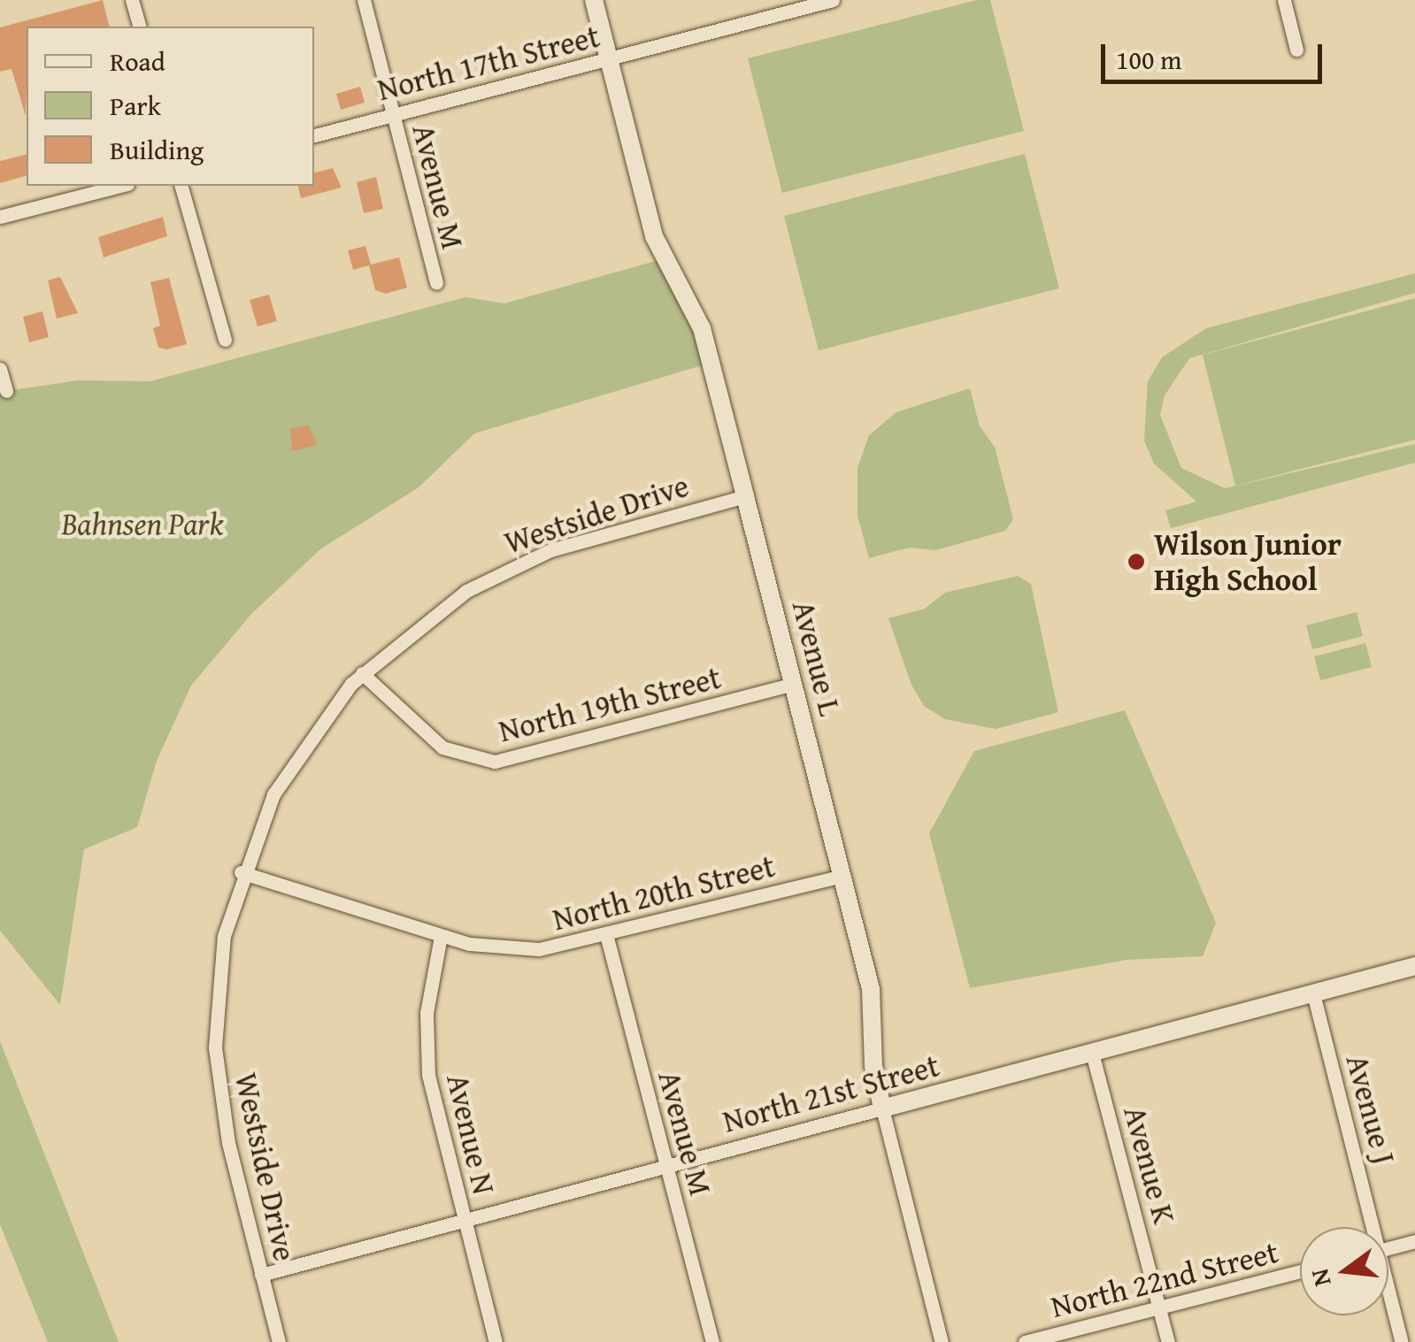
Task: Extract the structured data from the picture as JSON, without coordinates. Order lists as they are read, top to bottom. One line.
{"streets":{"street":["North 17th Street","Avenue M","Westside Drive","Avenue L","North 19th Street","North 20th Street","North 21st Street","Avenue J","Avenue N","Avenue K","North 22nd Street"]},"crossings":[["North 17th Street","Avenue M"],["North 17th Street","Avenue L"],["Avenue M","North 20th Street"],["Avenue M","North 21st Street"],["Westside Drive","Avenue L"],["Westside Drive","North 19th Street"],["Westside Drive","North 20th Street"],["Westside Drive","North 21st Street"],["Avenue L","North 19th Street"],["Avenue L","North 20th Street"],["Avenue L","North 21st Street"],["North 20th Street","Avenue N"],["North 21st Street","Avenue J"],["North 21st Street","Avenue N"],["North 21st Street","Avenue K"],["Avenue K","North 22nd Street"]],"parks":["Bahnsen Park"],"places":["Wilson Junior High School"],"legend":["Road","Park","Building"],"scale_bar":"100 m","north":"left"}
